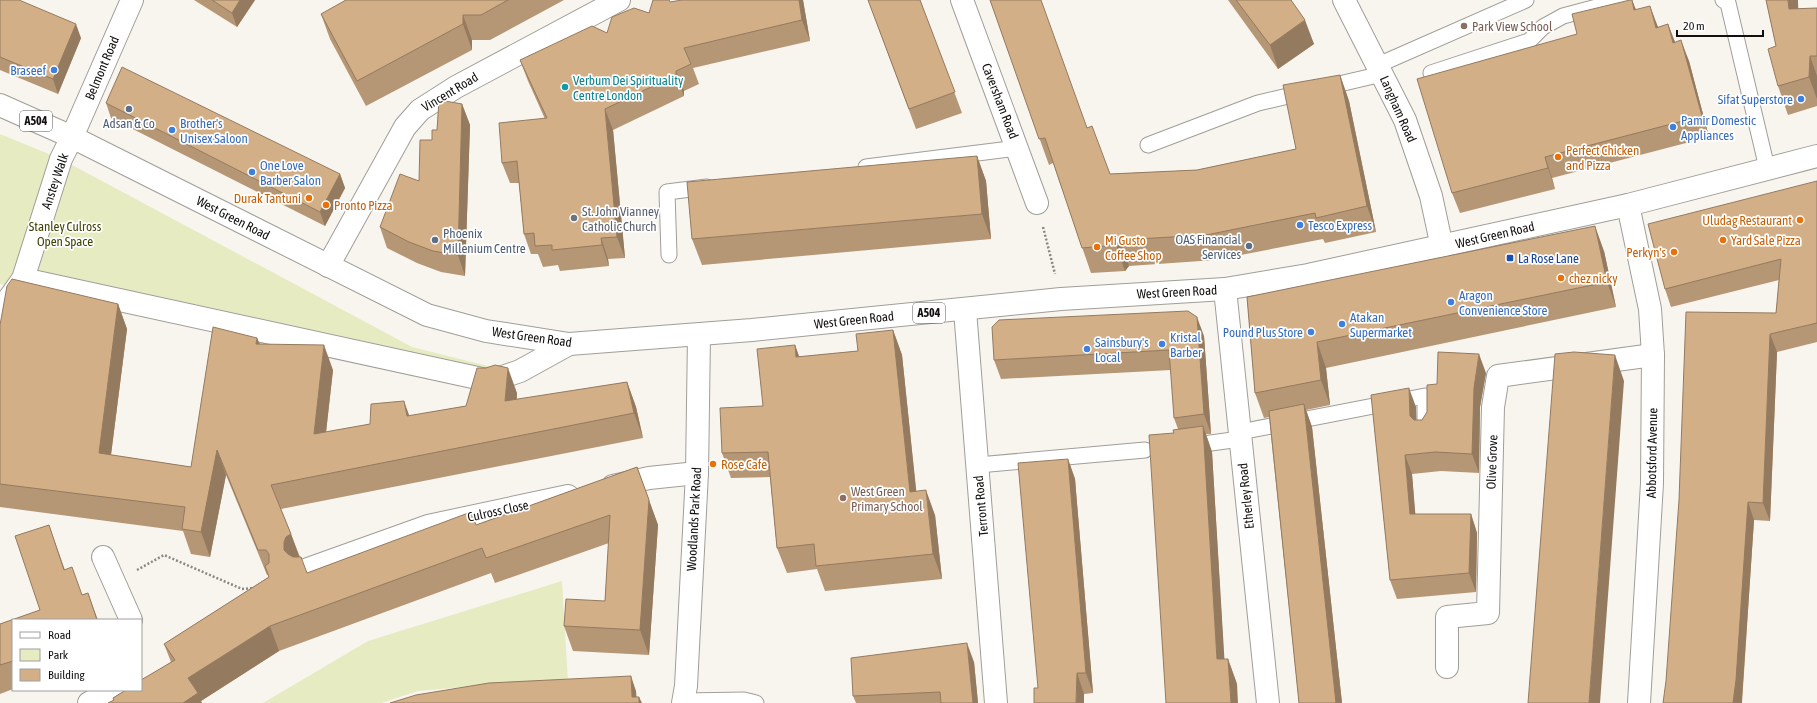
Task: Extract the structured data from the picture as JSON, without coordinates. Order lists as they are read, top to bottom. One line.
{"streets":{"street":["Belmont Road","Vincent Road","Caversham Road","Langham Road","A504","Anstey Walk","West Green Road","Abbotsford Avenue","Olive Grove","Etherley Road","Terront Road","Culross Close","Woodlands Park Road"]},"crossings":[["Belmont Road","Anstey Walk"],["Belmont Road","West Green Road"],["Vincent Road","West Green Road"],["Langham Road","West Green Road"],["Anstey Walk","West Green Road"],["West Green Road","Abbotsford Avenue"],["West Green Road","Etherley Road"],["West Green Road","Terront Road"],["West Green Road","Woodlands Park Road"],["Abbotsford Avenue","Olive Grove"],["Culross Close","Woodlands Park Road"]],"parks":["Stanley Culross Open Space"],"places":{"other":["Park View School","Braseef","Verbum Dei Spirituality Centre London","Sifat Superstore","Adsan & Co","Pamir Domestic Appliances","Brother's Unisex Saloon","Perfect Chicken and Pizza","One Love Barber Salon","Durak Tantuni","Pronto Pizza","St. John Vianney Catholic Church","Uludag Restaurant","Tesco Express","Phoenix Millenium Centre","Yard Sale Pizza","OAS Financial Services","Mi Gusto Coffee Shop","Perkyn's","chez nicky","Aragon Convenience Store","Atakan Supermarket","Pound Plus Store","Kristal Barber","Sainsbury's Local","Rose Cafe","West Green Primary School"],"transit":["La Rose Lane"]},"legend":["Road","Park","Building"],"scale_bar":"20 m"}
